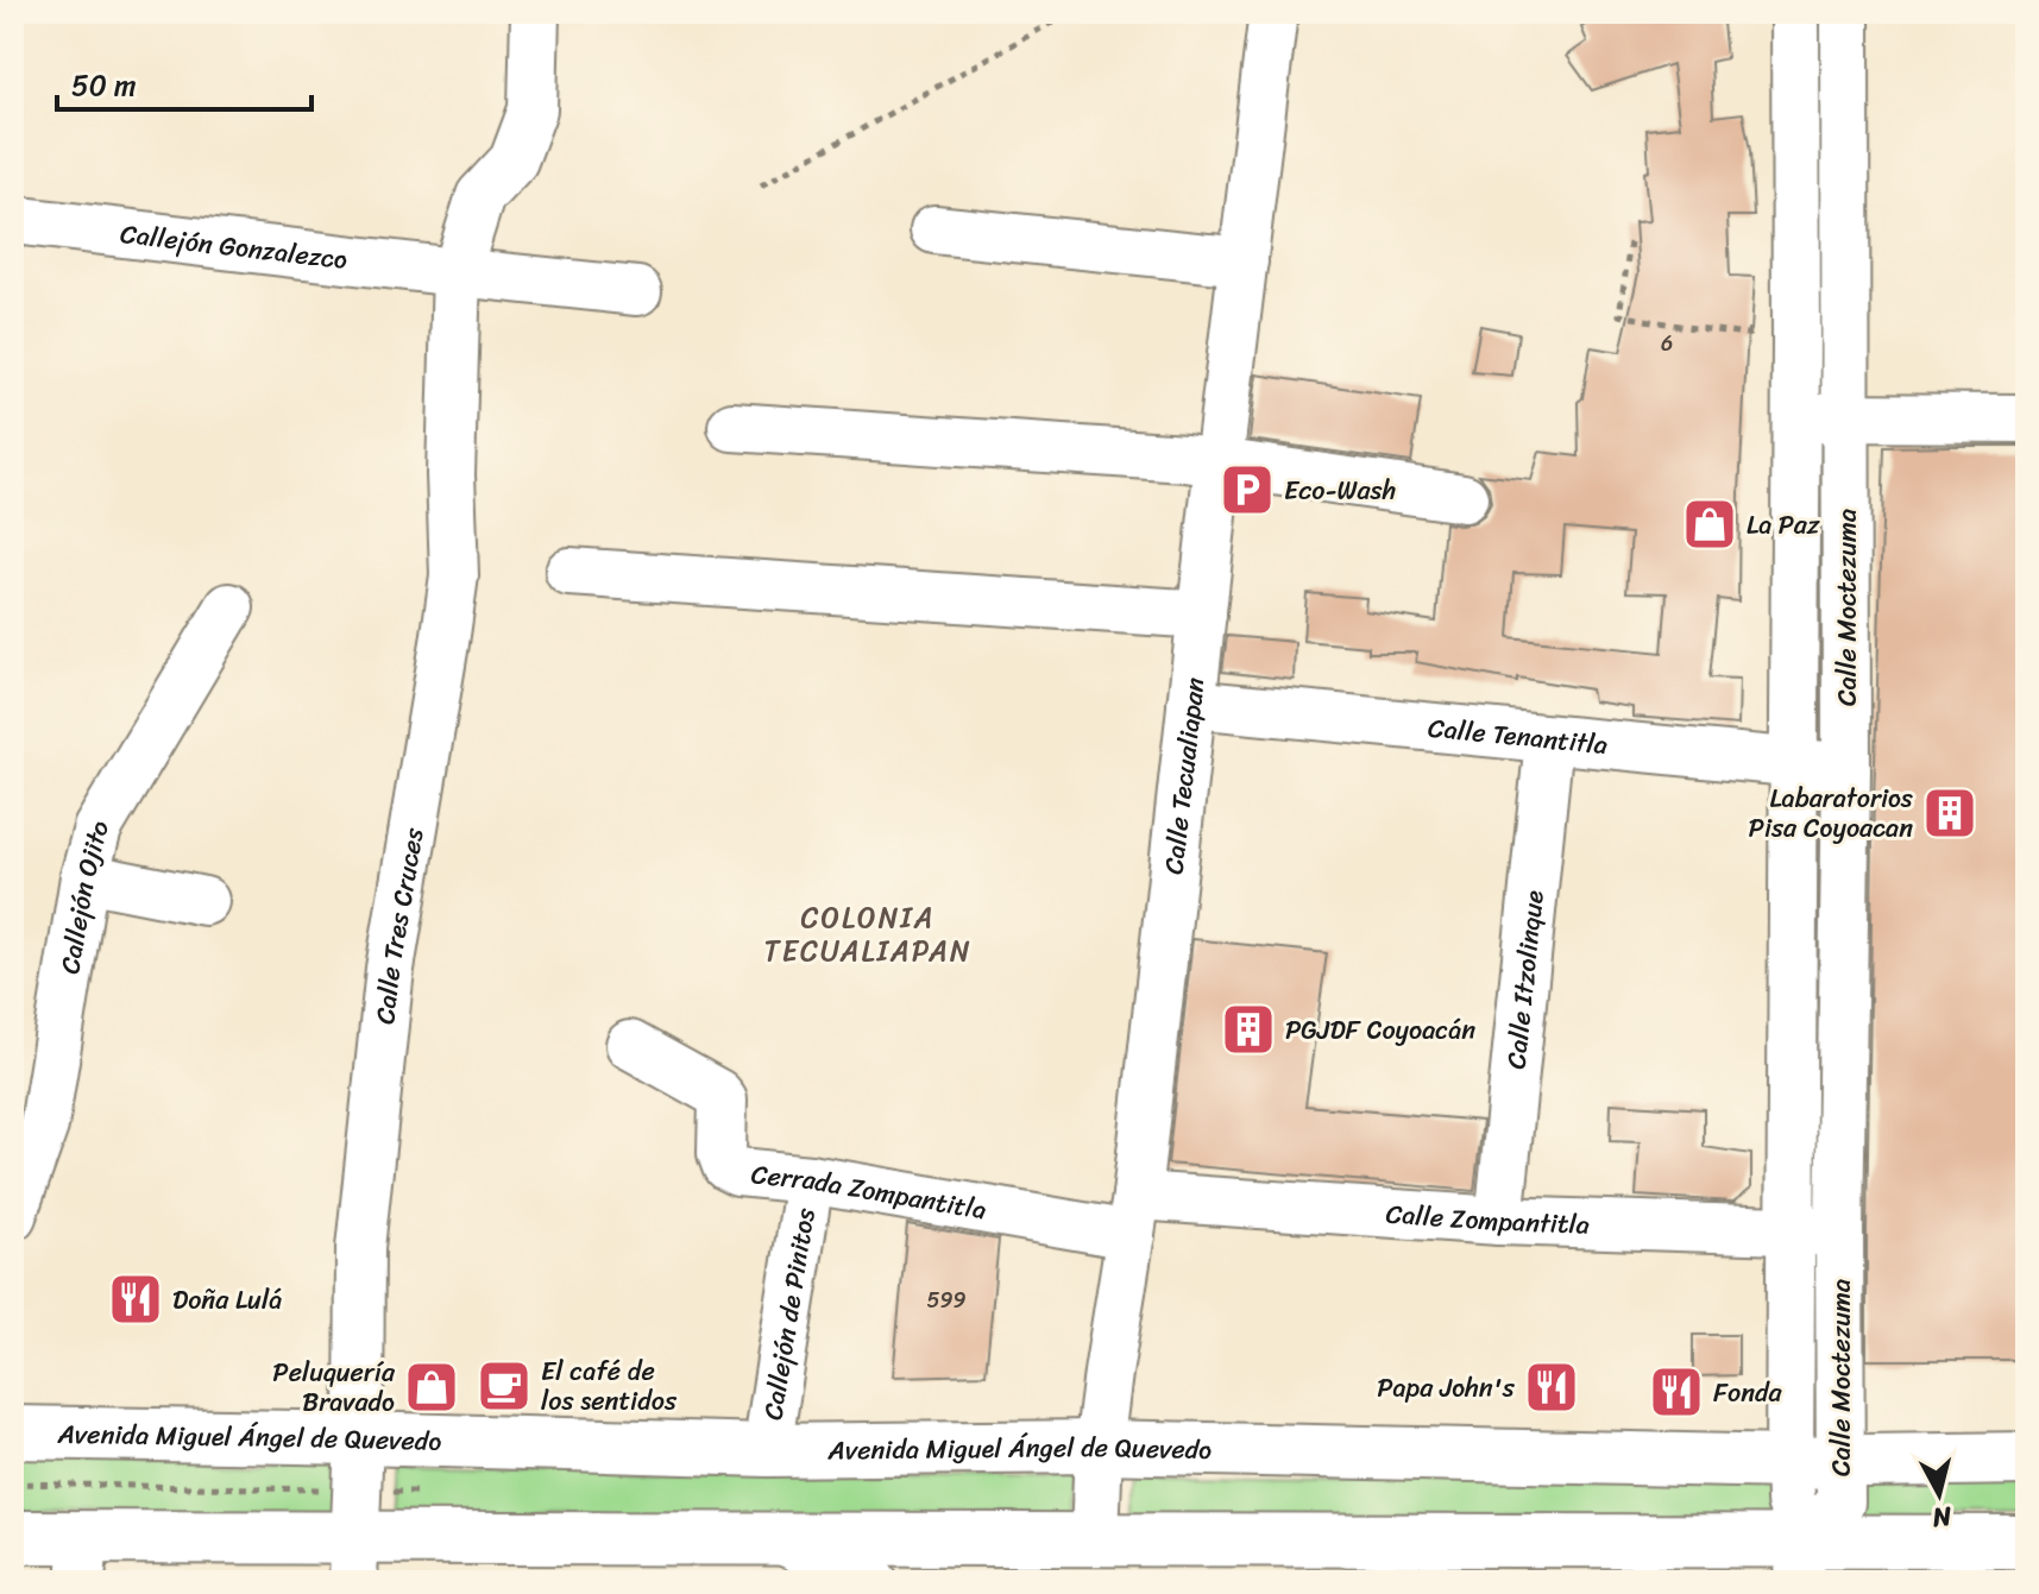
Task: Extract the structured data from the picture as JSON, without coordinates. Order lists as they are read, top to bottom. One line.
{"streets":{"main road":["Avenida Miguel Ángel de Quevedo"],"street":["Callejón Gonzalezco","Calle Moctezuma","Calle Tenantitla","Calle Tecualiapan","Callejón Ojito","Calle Tres Cruces","Calle Itzolinque","Cerrada Zompantitla","Calle Zompantitla","Callejón de Pinitos"]},"crossings":[["Callejón Gonzalezco","Calle Tres Cruces"],["Calle Moctezuma","Calle Tenantitla"],["Calle Moctezuma","Calle Zompantitla"],["Calle Moctezuma","Avenida Miguel Ángel de Quevedo"],["Calle Tenantitla","Calle Tecualiapan"],["Calle Tenantitla","Calle Itzolinque"],["Calle Tecualiapan","Cerrada Zompantitla"],["Calle Tecualiapan","Calle Zompantitla"],["Calle Tecualiapan","Avenida Miguel Ángel de Quevedo"],["Calle Tres Cruces","Avenida Miguel Ángel de Quevedo"],["Calle Itzolinque","Calle Zompantitla"],["Cerrada Zompantitla","Calle Zompantitla"],["Cerrada Zompantitla","Callejón de Pinitos"],["Callejón de Pinitos","Avenida Miguel Ángel de Quevedo"]],"districts":["COLONIA TECUALIAPAN"],"places":{"parking":["Eco-Wash"],"shop":["La Paz","Peluquería Bravado"],"building":["Labaratorios Pisa Coyoacan","PGJDF Coyoacán"],"restaurant":["Doña Lulá","Papa John's","Fonda"],"cafe":["El café de los sentidos"]},"house_numbers":["6","599"],"scale_bar":"50 m","north":"bottom"}
